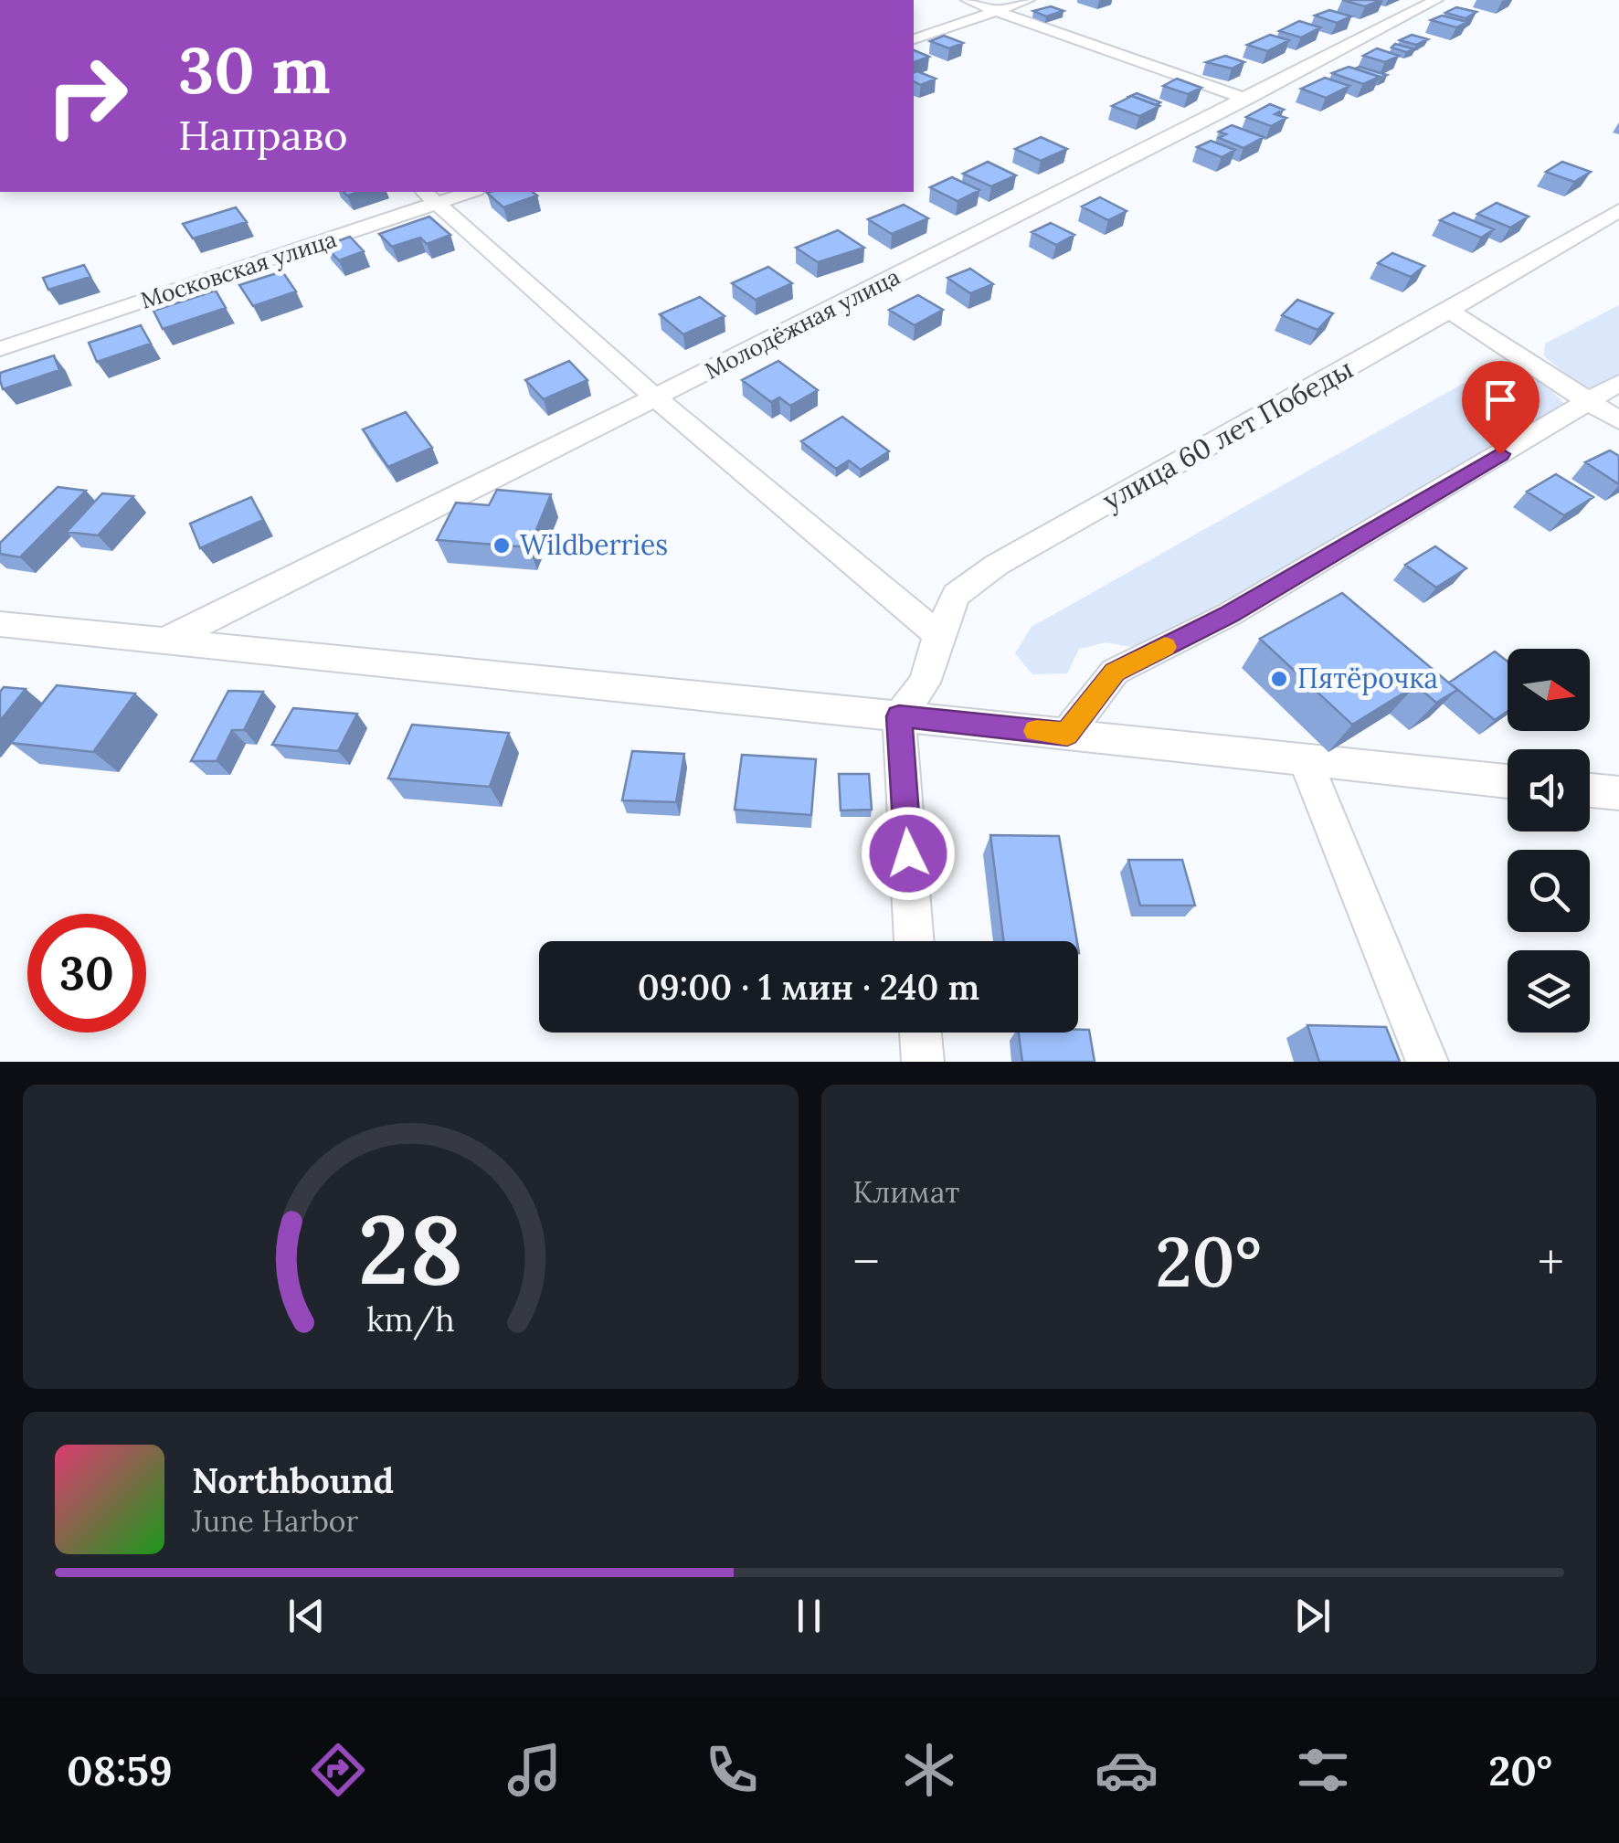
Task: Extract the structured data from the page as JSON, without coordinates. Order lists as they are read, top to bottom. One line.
{"streets":{"street":["Московская улица","Молодёжная улица","улица 60 лет Победы"]},"places":["Wildberries","Пятёрочка"],"north":"right","page":{"turn":["30 m","Направо"],"limit":"30","trip":"09:00 · 1 мин · 240 m","tile":"Климат","heat":["−","20°","+"],"song":["Northbound","June Harbor"],"tabs":["08:59","20°"],"gauge":["28","km/h"]}}
